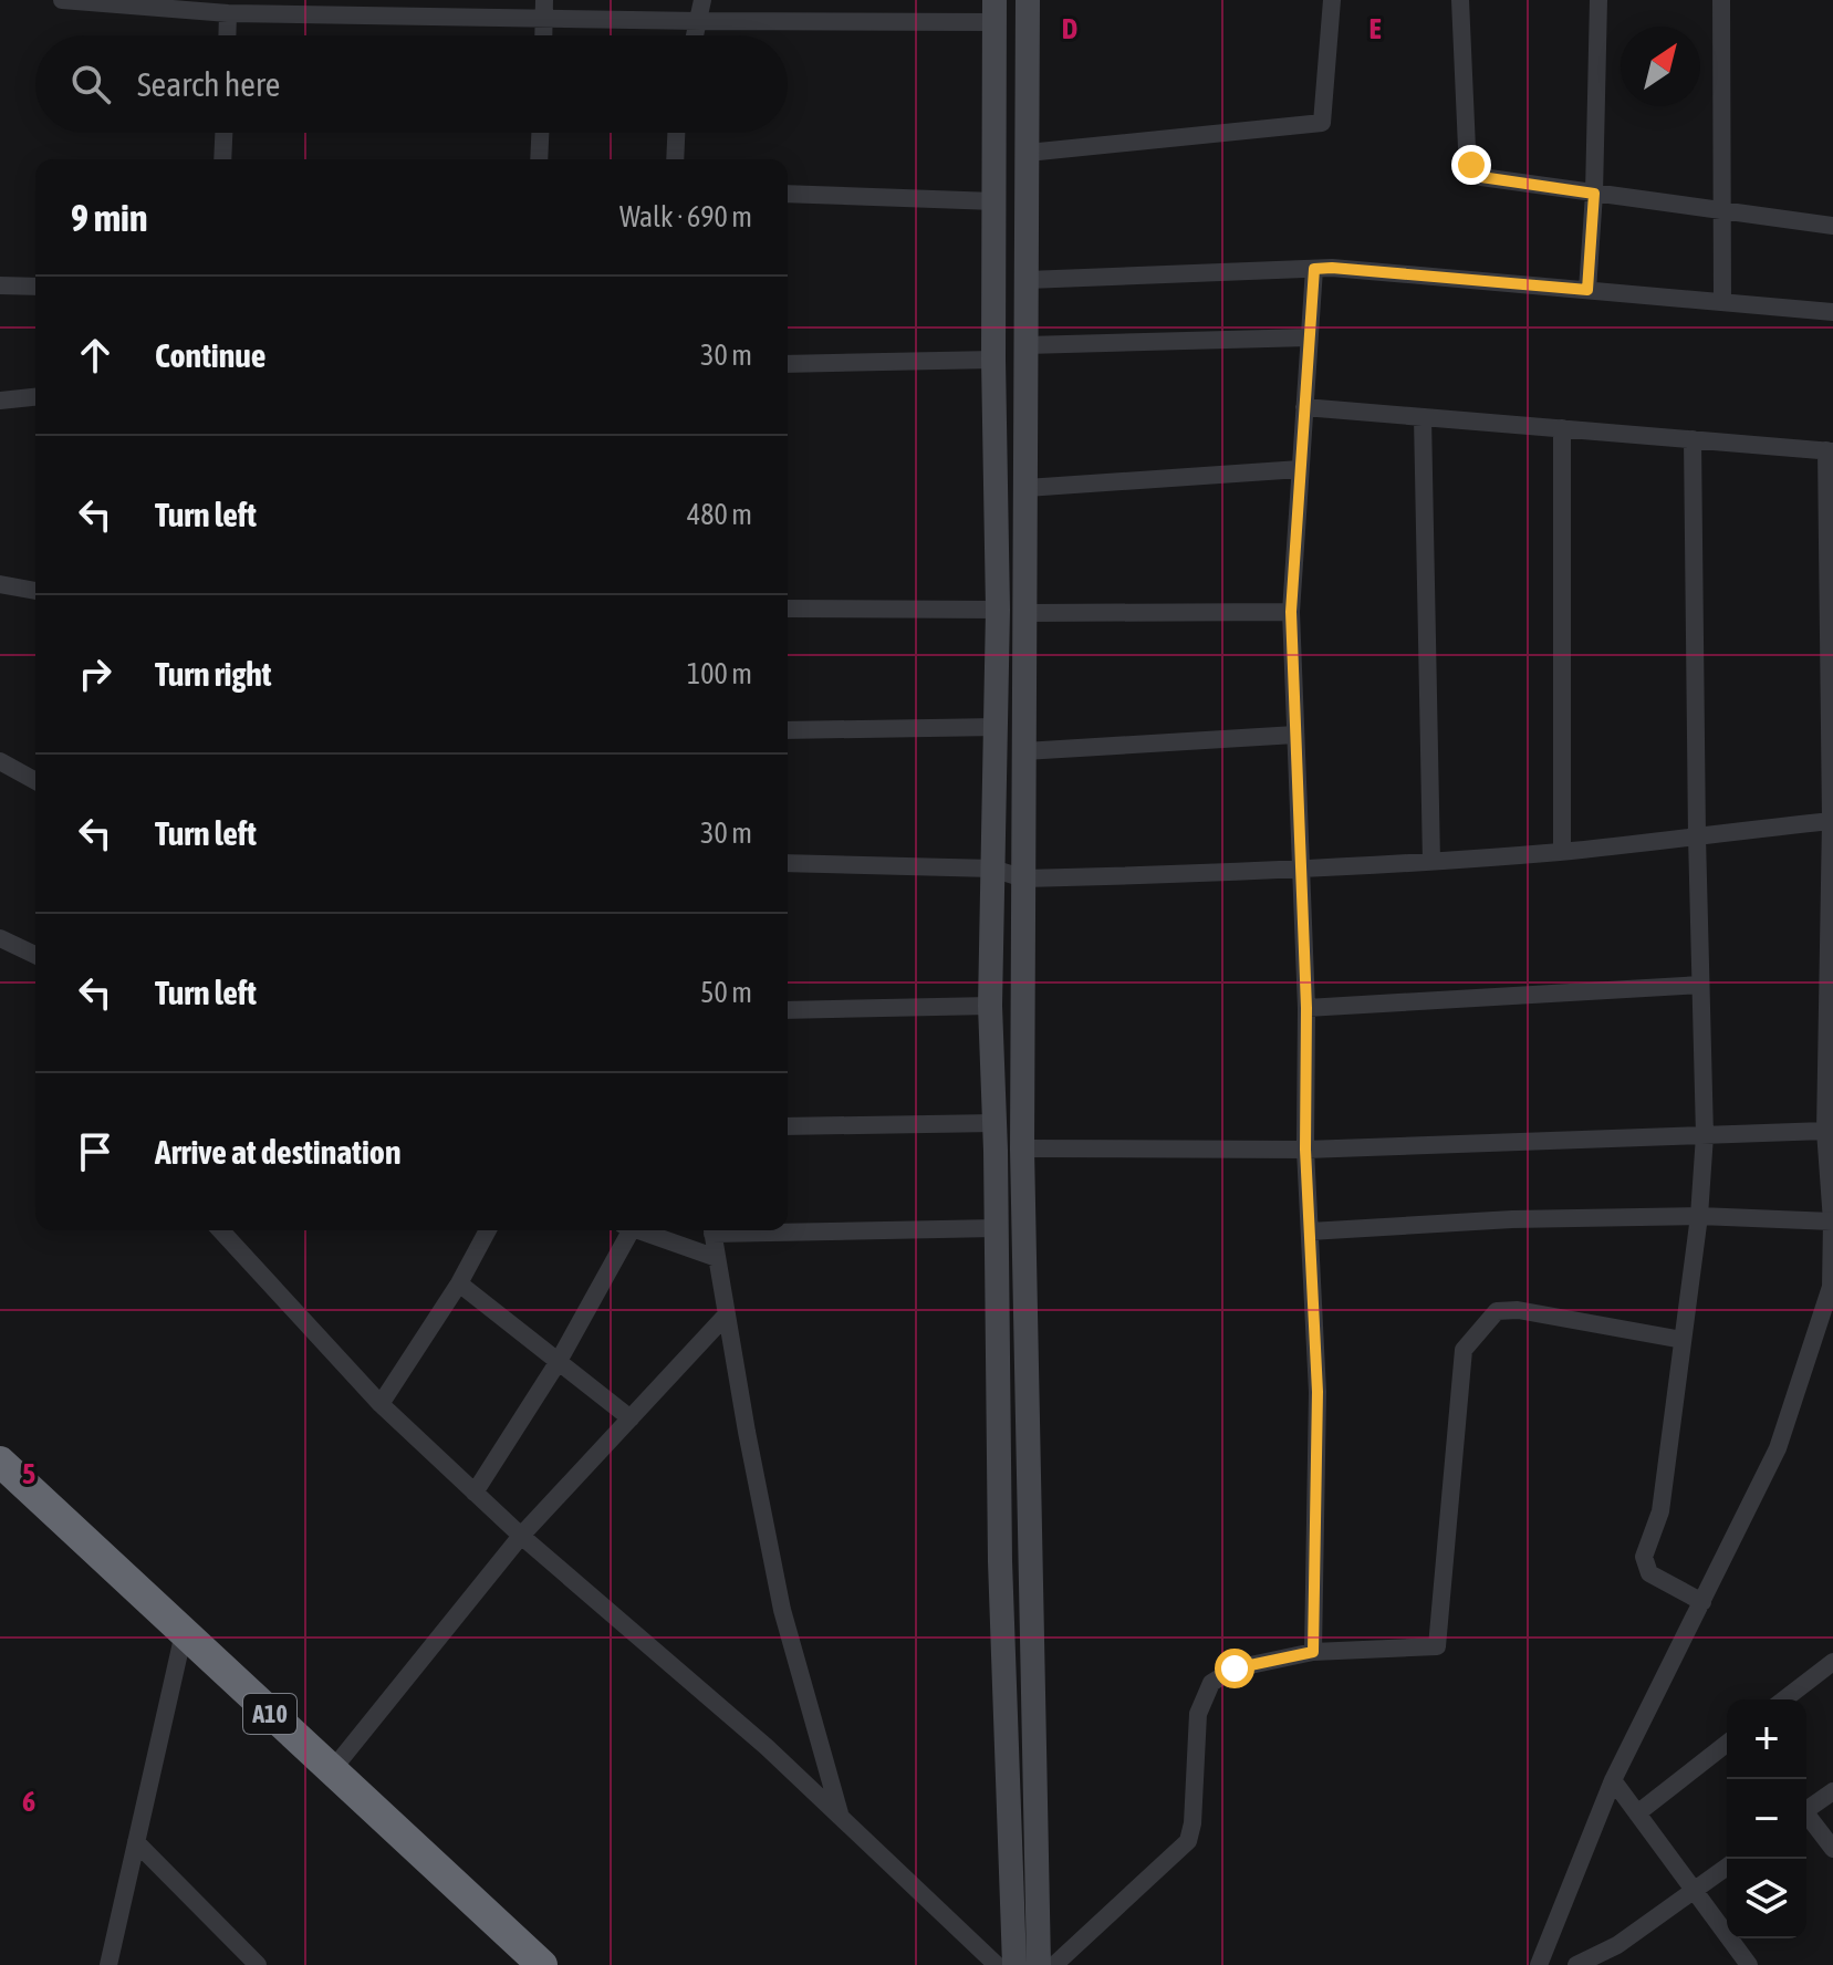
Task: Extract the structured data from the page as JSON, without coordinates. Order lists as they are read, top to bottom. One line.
{"streets":{"highway":["A10"]},"north":"top right","page":{"search":"Search here","heading":["9 min","Walk · 690 m"],"list":[["Continue","30 m"],["Turn left","480 m"],["Turn right","100 m"],["Turn left","30 m"],["Turn left","50 m"],"Arrive at destination"],"map_buttons":["+","−"]},"grid":{"columns":["D","E"],"rows":["5","6"]}}
